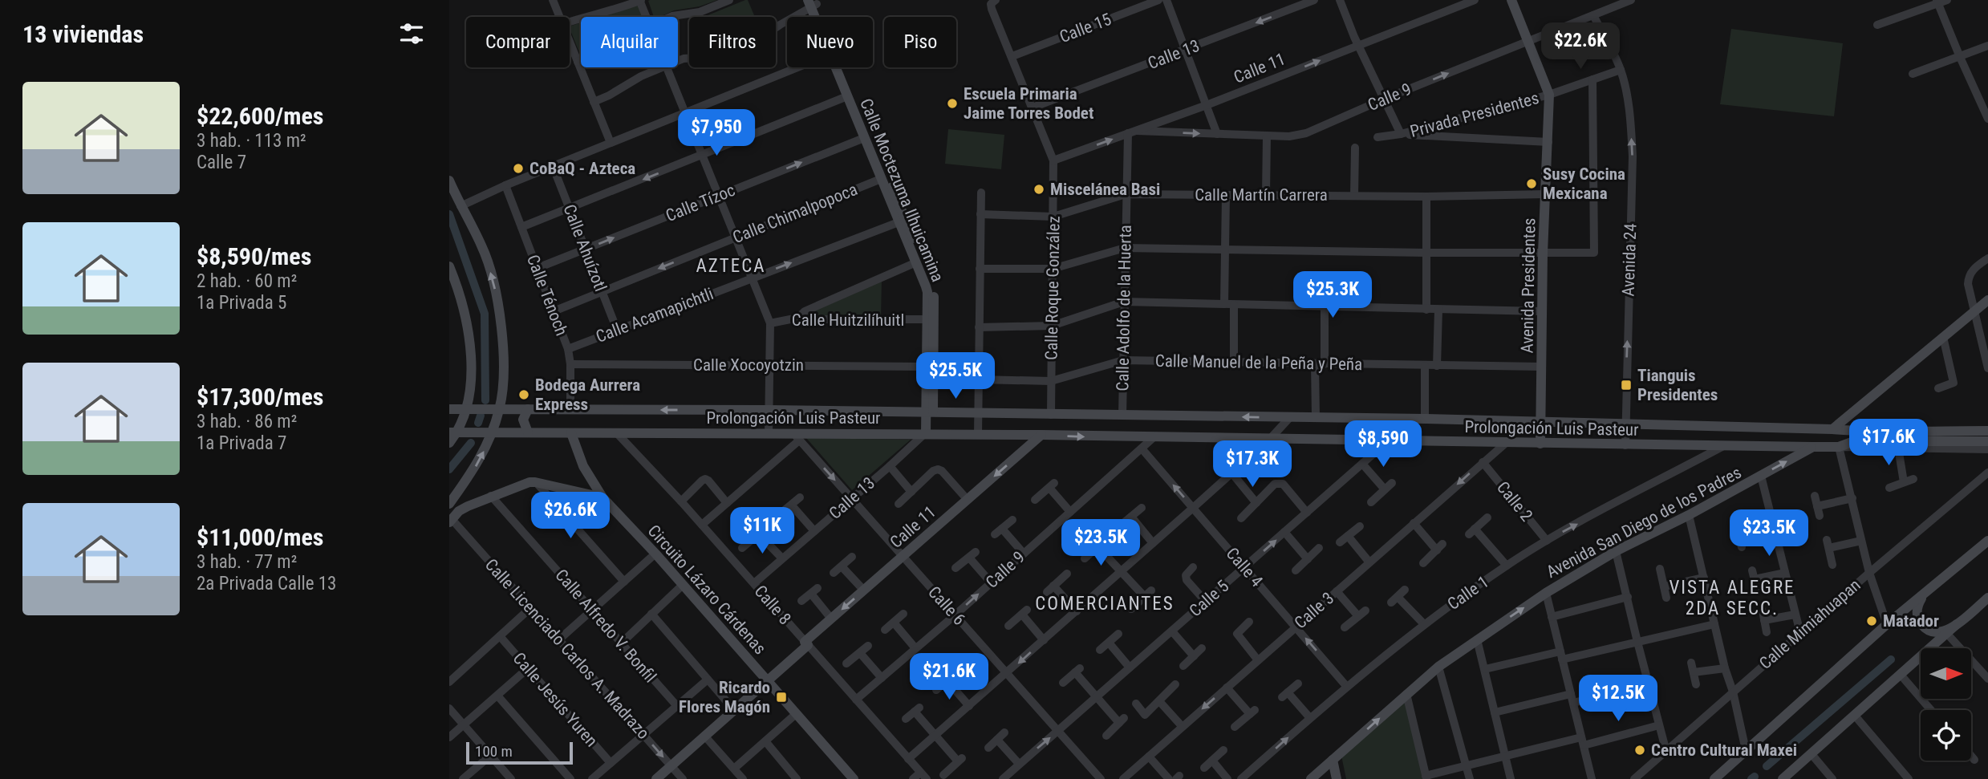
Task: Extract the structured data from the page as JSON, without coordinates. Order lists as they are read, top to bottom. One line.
{"streets":{"main road":["Calle 11","Calle Moctezuma Ilhuicamina","Avenida Presidentes","Prolongación Luis Pasteur","Avenida San Diego de los Padres","Circuito Lázaro Cárdenas"],"street":["Calle 15","Calle 13","Calle 9","Privada Presidentes","Calle Martín Carrera","Calle Tízoc","Calle Chimalpopoca","Calle Ahuízotl","Avenida 24","Calle Roque González","Calle Ténoch","Calle Adolfo de la Huerta","Calle Acamapichtli","Calle Huitzilíhuitl","Calle Manuel de la Peña y Peña","Calle Xocoyotzin","Calle 2","Calle 4","Calle 1","Calle 5","Calle 8","Calle 6","Calle 3","Calle Mimiahuapan","Calle Alfredo V. Bonfil","Calle Licenciado Carlos A. Madrazo","Calle Jesús Yuren"]},"crossings":[["Calle 13","Calle Moctezuma Ilhuicamina"],["Calle 13","Prolongación Luis Pasteur"],["Calle 13","Calle 8"],["Calle 13","Calle 6"],["Calle 11","Calle 9"],["Calle 11","Calle Roque González"],["Calle 11","Calle Adolfo de la Huerta"],["Calle 11","Prolongación Luis Pasteur"],["Calle 11","Circuito Lázaro Cárdenas"],["Calle 11","Calle 8"],["Calle 11","Calle 6"],["Calle 11","Calle Licenciado Carlos A. Madrazo"],["Calle 9","Avenida 24"],["Calle 9","Calle Adolfo de la Huerta"],["Calle 9","Prolongación Luis Pasteur"],["Calle 9","Calle 4"],["Calle 9","Calle 8"],["Calle 9","Calle 6"],["Privada Presidentes","Avenida 24"],["Privada Presidentes","Avenida Presidentes"],["Calle Moctezuma Ilhuicamina","Calle Tízoc"],["Calle Moctezuma Ilhuicamina","Calle Chimalpopoca"],["Calle Moctezuma Ilhuicamina","Calle Acamapichtli"],["Calle Moctezuma Ilhuicamina","Calle Huitzilíhuitl"],["Calle Moctezuma Ilhuicamina","Calle Xocoyotzin"],["Calle Moctezuma Ilhuicamina","Prolongación Luis Pasteur"],["Calle Martín Carrera","Avenida Presidentes"],["Calle Martín Carrera","Calle Roque González"],["Calle Martín Carrera","Calle Adolfo de la Huerta"],["Calle Tízoc","Calle Ahuízotl"],["Calle Tízoc","Calle Ténoch"],["Calle Chimalpopoca","Calle Ahuízotl"],["Calle Chimalpopoca","Calle Ténoch"],["Calle Ahuízotl","Calle Acamapichtli"],["Avenida 24","Prolongación Luis Pasteur"],["Avenida Presidentes","Calle Manuel de la Peña y Peña"],["Avenida Presidentes","Prolongación Luis Pasteur"],["Calle Roque González","Calle Manuel de la Peña y Peña"],["Calle Roque González","Prolongación Luis Pasteur"],["Calle Ténoch","Calle Acamapichtli"],["Calle Ténoch","Calle Xocoyotzin"],["Calle Ténoch","Prolongación Luis Pasteur"],["Calle Adolfo de la Huerta","Calle Manuel de la Peña y Peña"],["Calle Adolfo de la Huerta","Prolongación Luis Pasteur"],["Prolongación Luis Pasteur","Avenida San Diego de los Padres"],["Prolongación Luis Pasteur","Circuito Lázaro Cárdenas"],["Prolongación Luis Pasteur","Calle 1"],["Prolongación Luis Pasteur","Calle 5"],["Prolongación Luis Pasteur","Calle 8"],["Prolongación Luis Pasteur","Calle 6"],["Prolongación Luis Pasteur","Calle 3"],["Calle 2","Calle 1"],["Calle 2","Calle 3"],["Calle 4","Calle 1"],["Calle 4","Calle 5"],["Calle 4","Calle 3"],["Calle 5","Calle 6"]],"one_way":["Calle Chimalpopoca","Avenida 24","Avenida San Diego de los Padres","Calle 1"],"districts":["AZTECA","VISTA ALEGRE 2DA SECC.","COMERCIANTES"],"places":{"other":["Escuela Primaria Jaime Torres Bodet","CoBaQ - Azteca","Susy Cocina Mexicana","Miscelánea Basi","Bodega Aurrera Express","Matador","Centro Cultural Maxei"],"transit":["Tianguis Presidentes","Ricardo Flores Magón"]},"scale_bar":"100 m","north":"right","page":{"heading":"13 viviendas","chip":["Comprar","Alquilar","Filtros","Nuevo","Piso"],"price":["$22.6K","$7,950","$25.3K","$25.5K","$17.6K","$8,590","$17.3K","$26.6K","$11K","$23.5K","$23.5K","$21.6K","$12.5K"],"list":[{"name":"$22,600/mes","note":"3 hab. · 113 m² · Calle 7"},{"name":"$8,590/mes","note":"2 hab. · 60 m² · 1a Privada 5"},{"name":"$17,300/mes","note":"3 hab. · 86 m² · 1a Privada 7"},{"name":"$11,000/mes","note":"3 hab. · 77 m² · 2a Privada Calle 13"}],"scale":"100 m"}}
